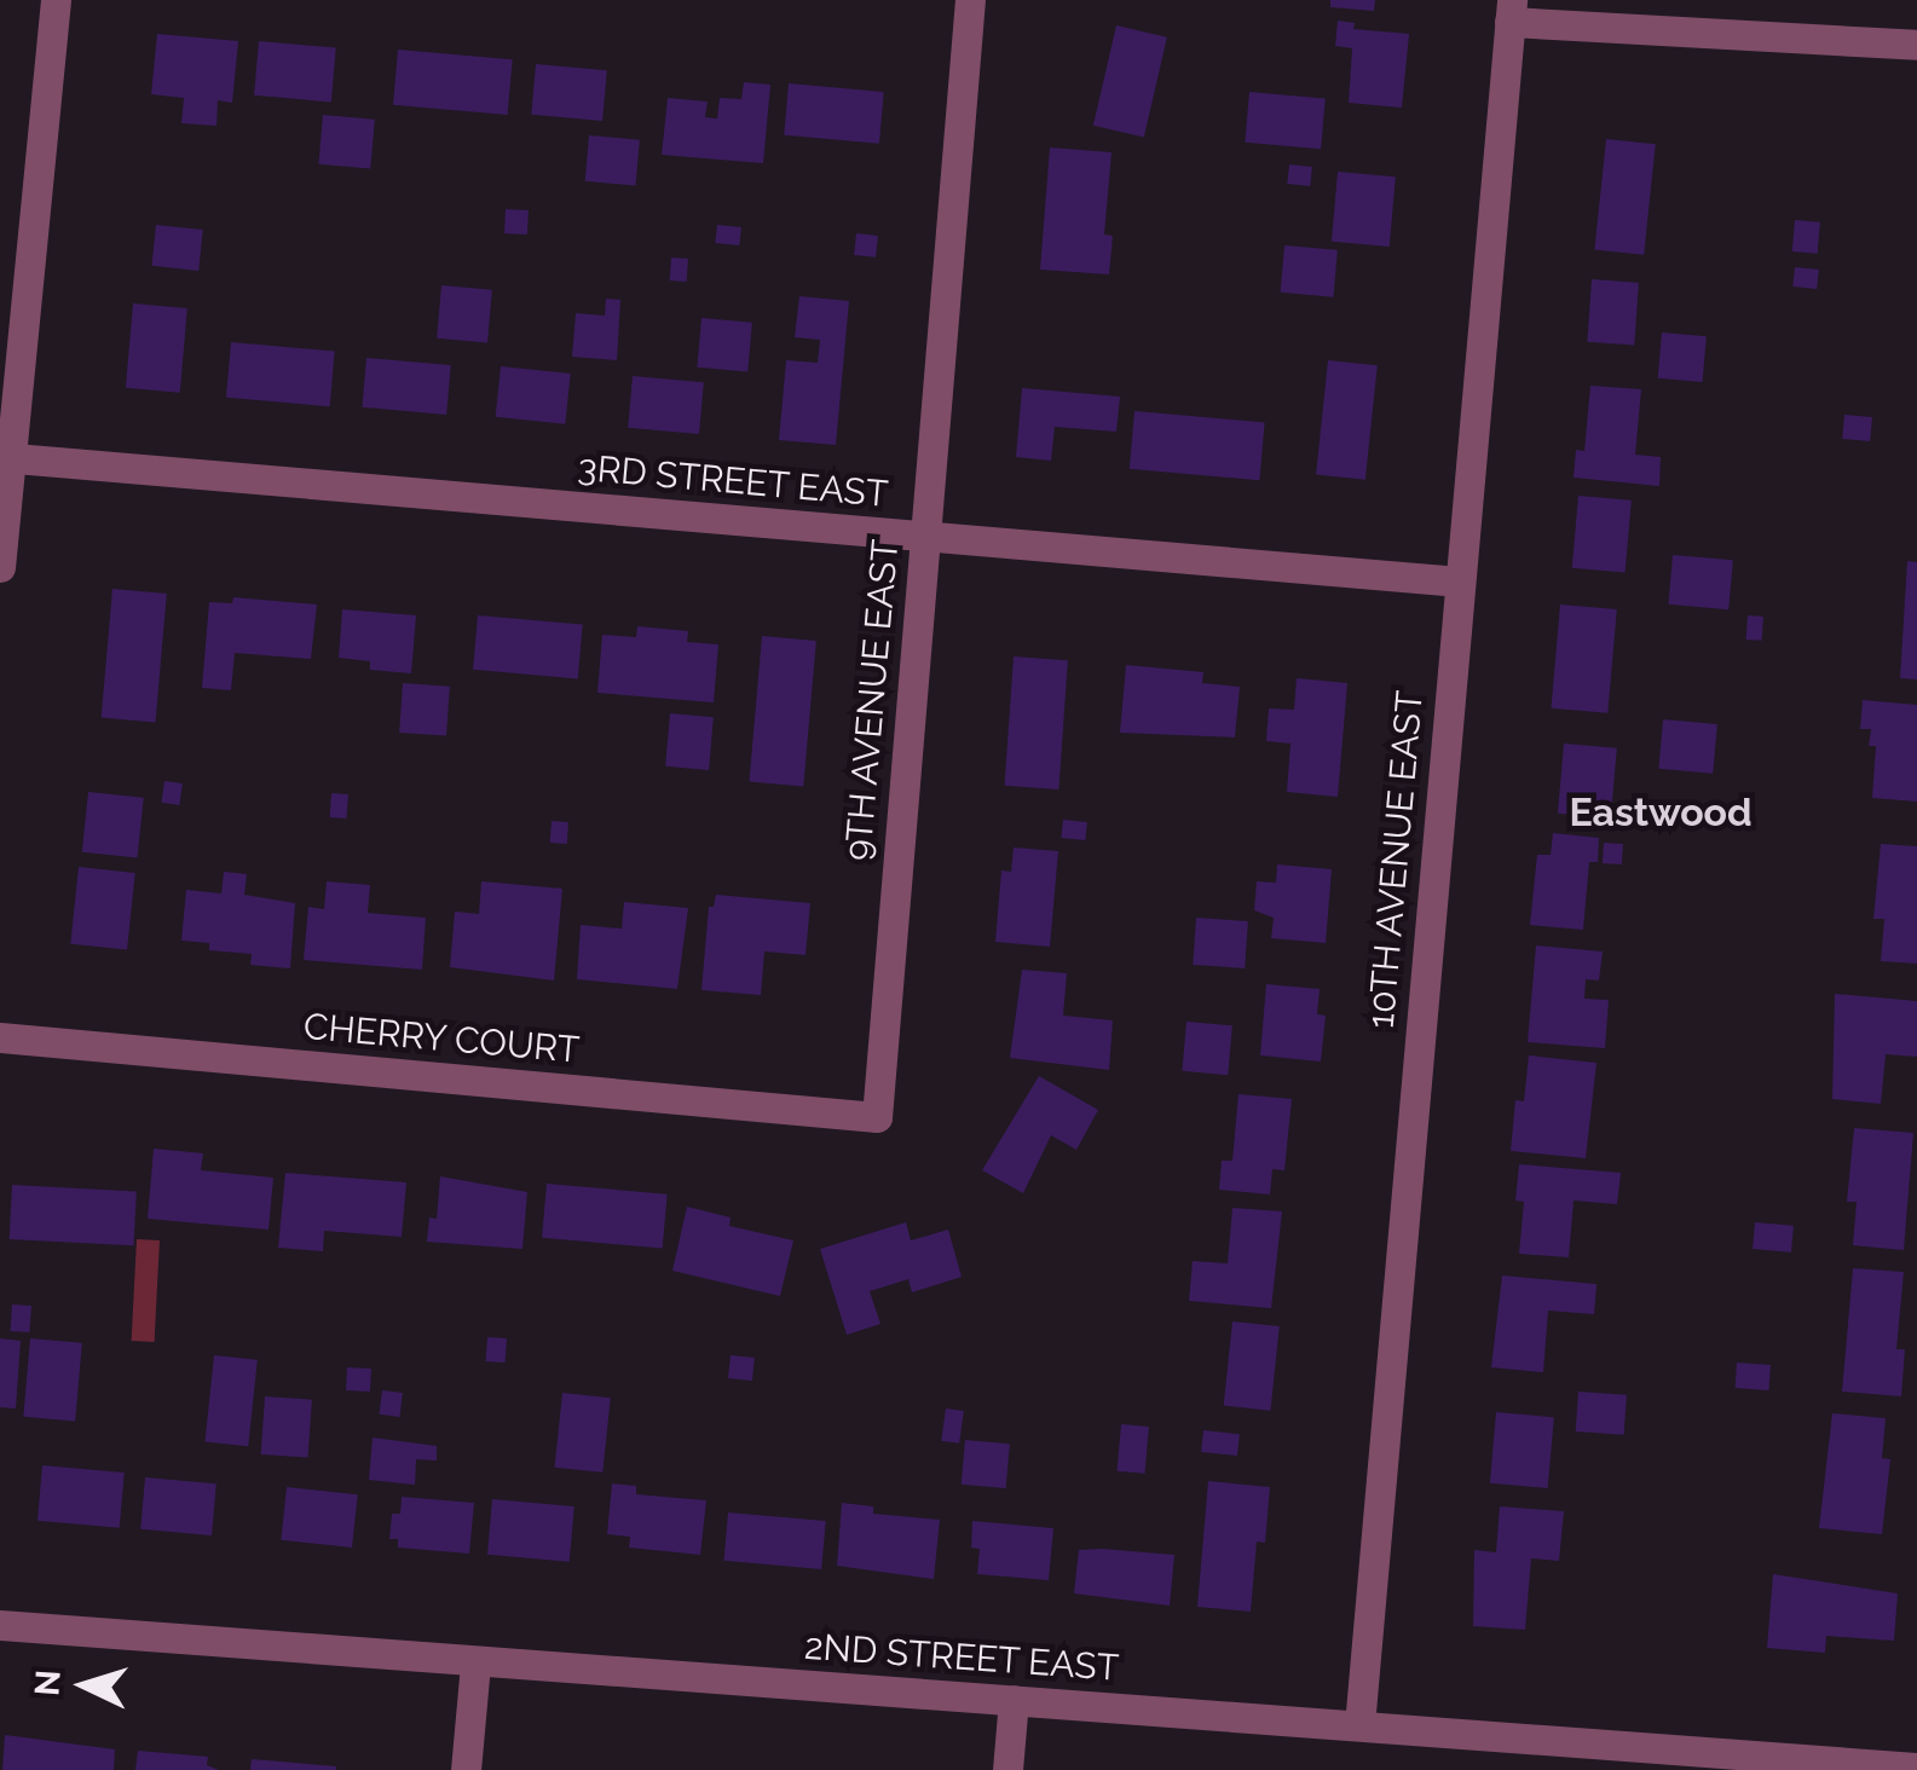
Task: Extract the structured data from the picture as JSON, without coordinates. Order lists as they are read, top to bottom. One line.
{"streets":{"street":["3RD STREET EAST","9TH AVENUE EAST","10TH AVENUE EAST","CHERRY COURT","2ND STREET EAST"]},"crossings":[["3RD STREET EAST","9TH AVENUE EAST"],["3RD STREET EAST","10TH AVENUE EAST"],["9TH AVENUE EAST","CHERRY COURT"],["10TH AVENUE EAST","2ND STREET EAST"]],"districts":["Eastwood"],"north":"left"}
